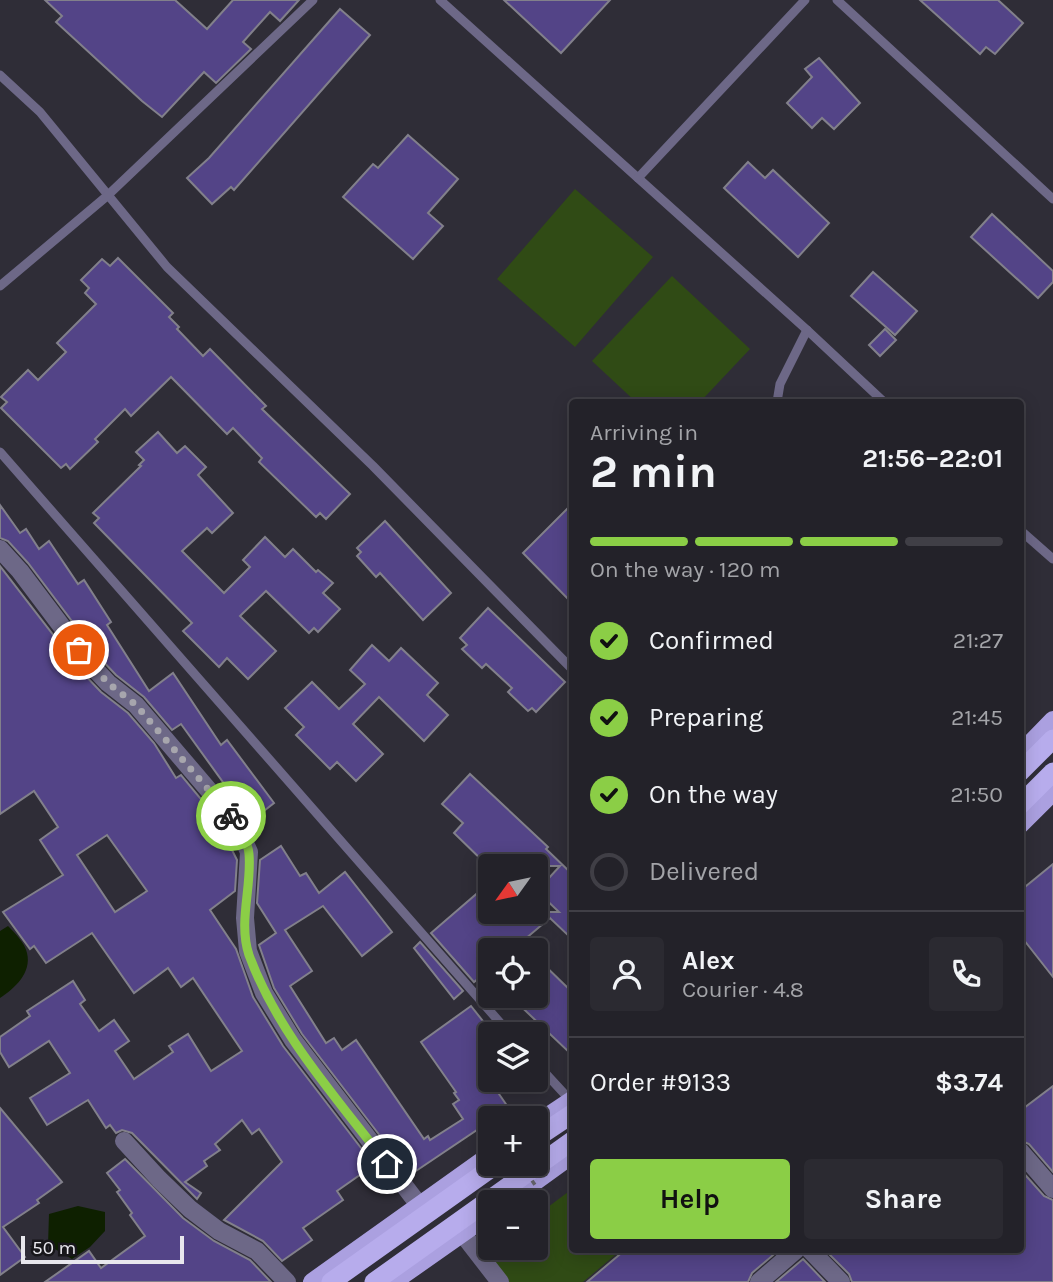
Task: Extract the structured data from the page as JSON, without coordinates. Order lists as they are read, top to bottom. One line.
{"scale_bar":"50 m","north":"bottom left","page":{"heading":["2 min","Arriving in","21:56–22:01"],"panel":["Alex","Courier · 4.8","Order #9133","$3.74"],"bar":"On the way · 120 m","list":[["Confirmed","21:27"],["Preparing","21:45"],["On the way","21:50"],"Delivered"],"map_buttons":["+","−"],"buttons":["Help","Share"],"scale":"50 m"}}
